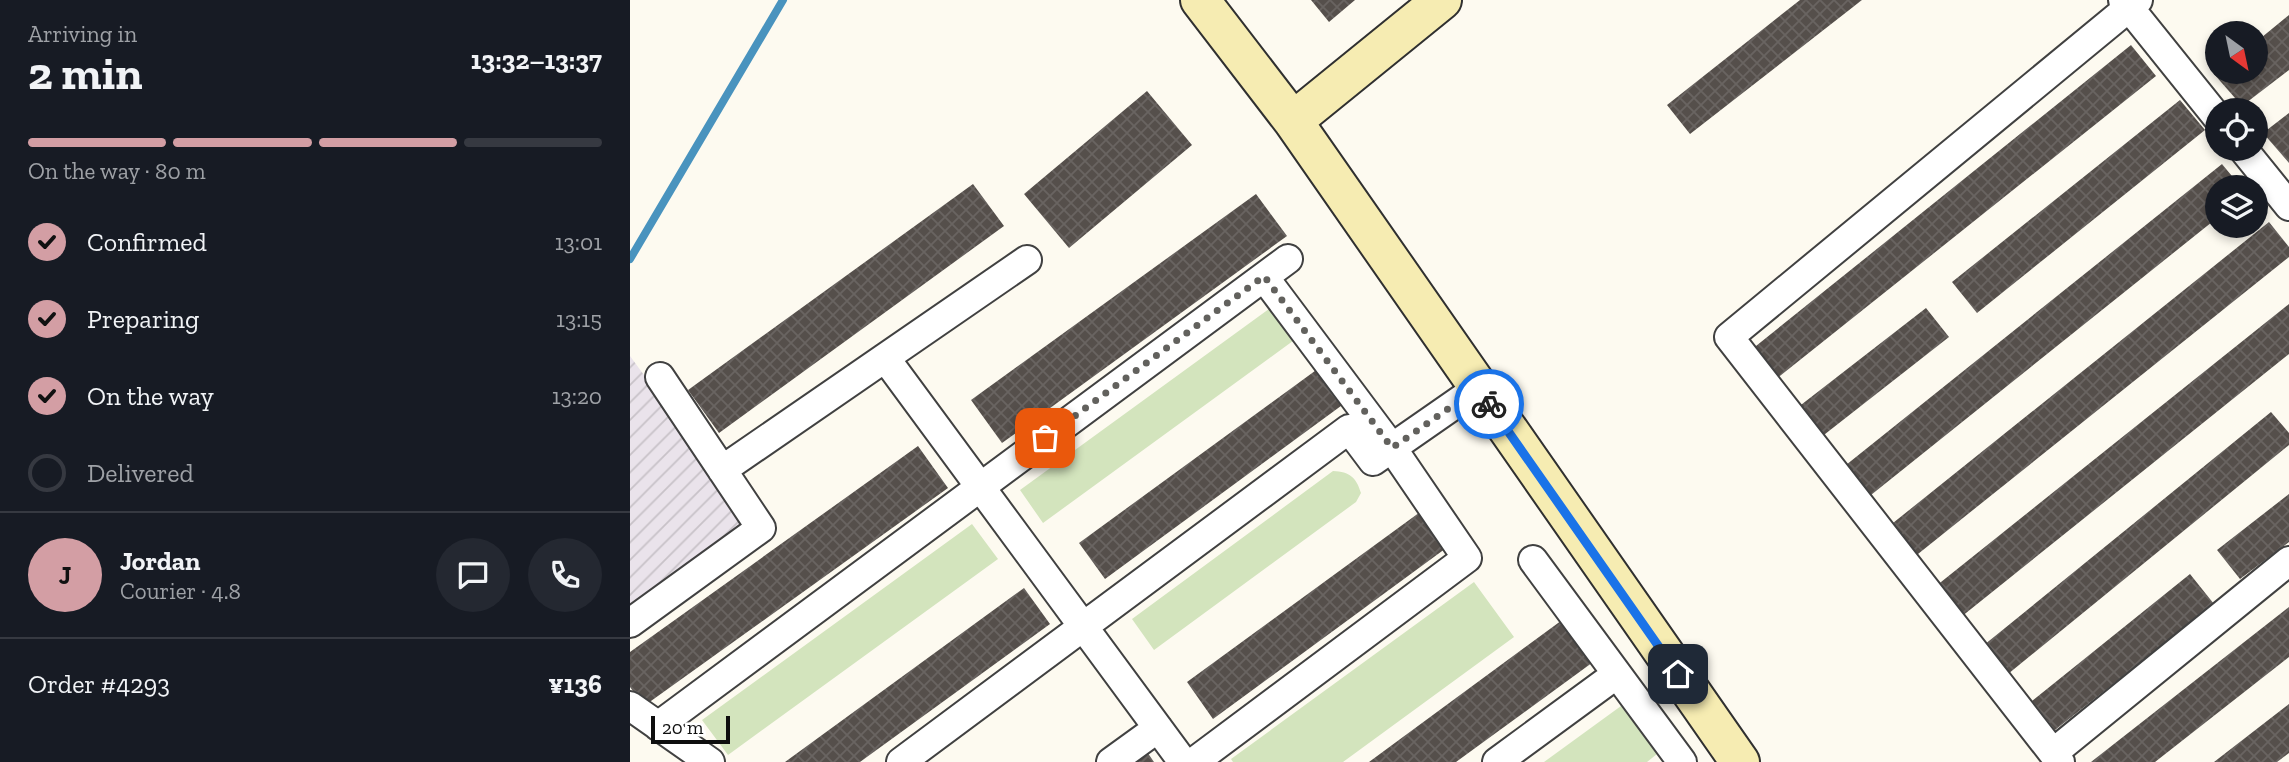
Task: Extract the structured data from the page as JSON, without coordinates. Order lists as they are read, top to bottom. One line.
{"scale_bar":"20 m","north":"bottom right","page":{"heading":["2 min","Arriving in","13:32–13:37"],"panel":["Jordan","Courier · 4.8","Order #4293","¥136"],"bar":"On the way · 80 m","list":[["Confirmed","13:01"],["Preparing","13:15"],["On the way","13:20"],"Delivered"],"round":"J","scale":"20 m"}}
